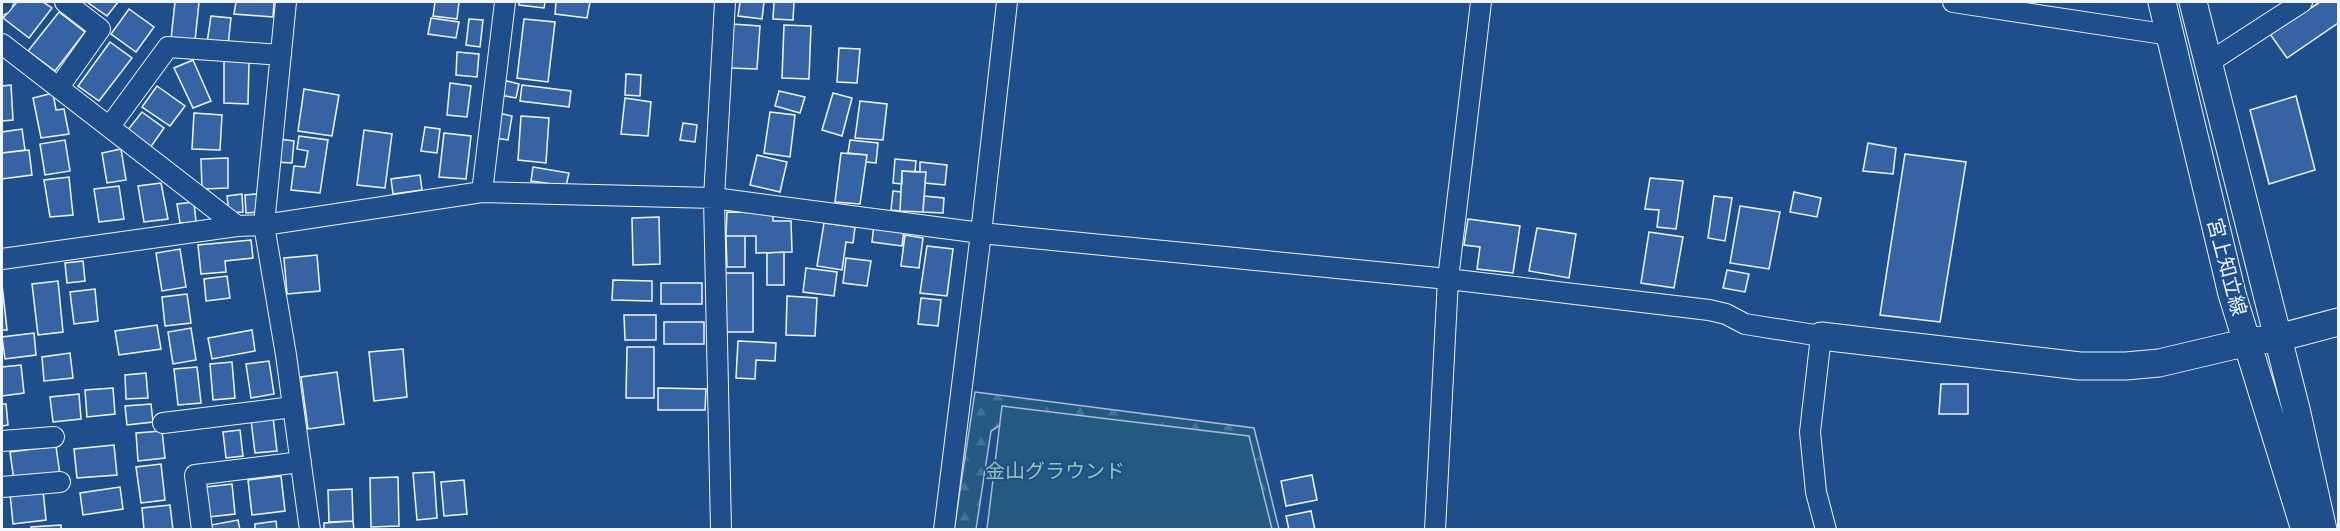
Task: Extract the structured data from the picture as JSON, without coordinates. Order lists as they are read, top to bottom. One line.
{"streets":{"main road":["宮上知立線"]},"parks":["金山グラウンド"]}
